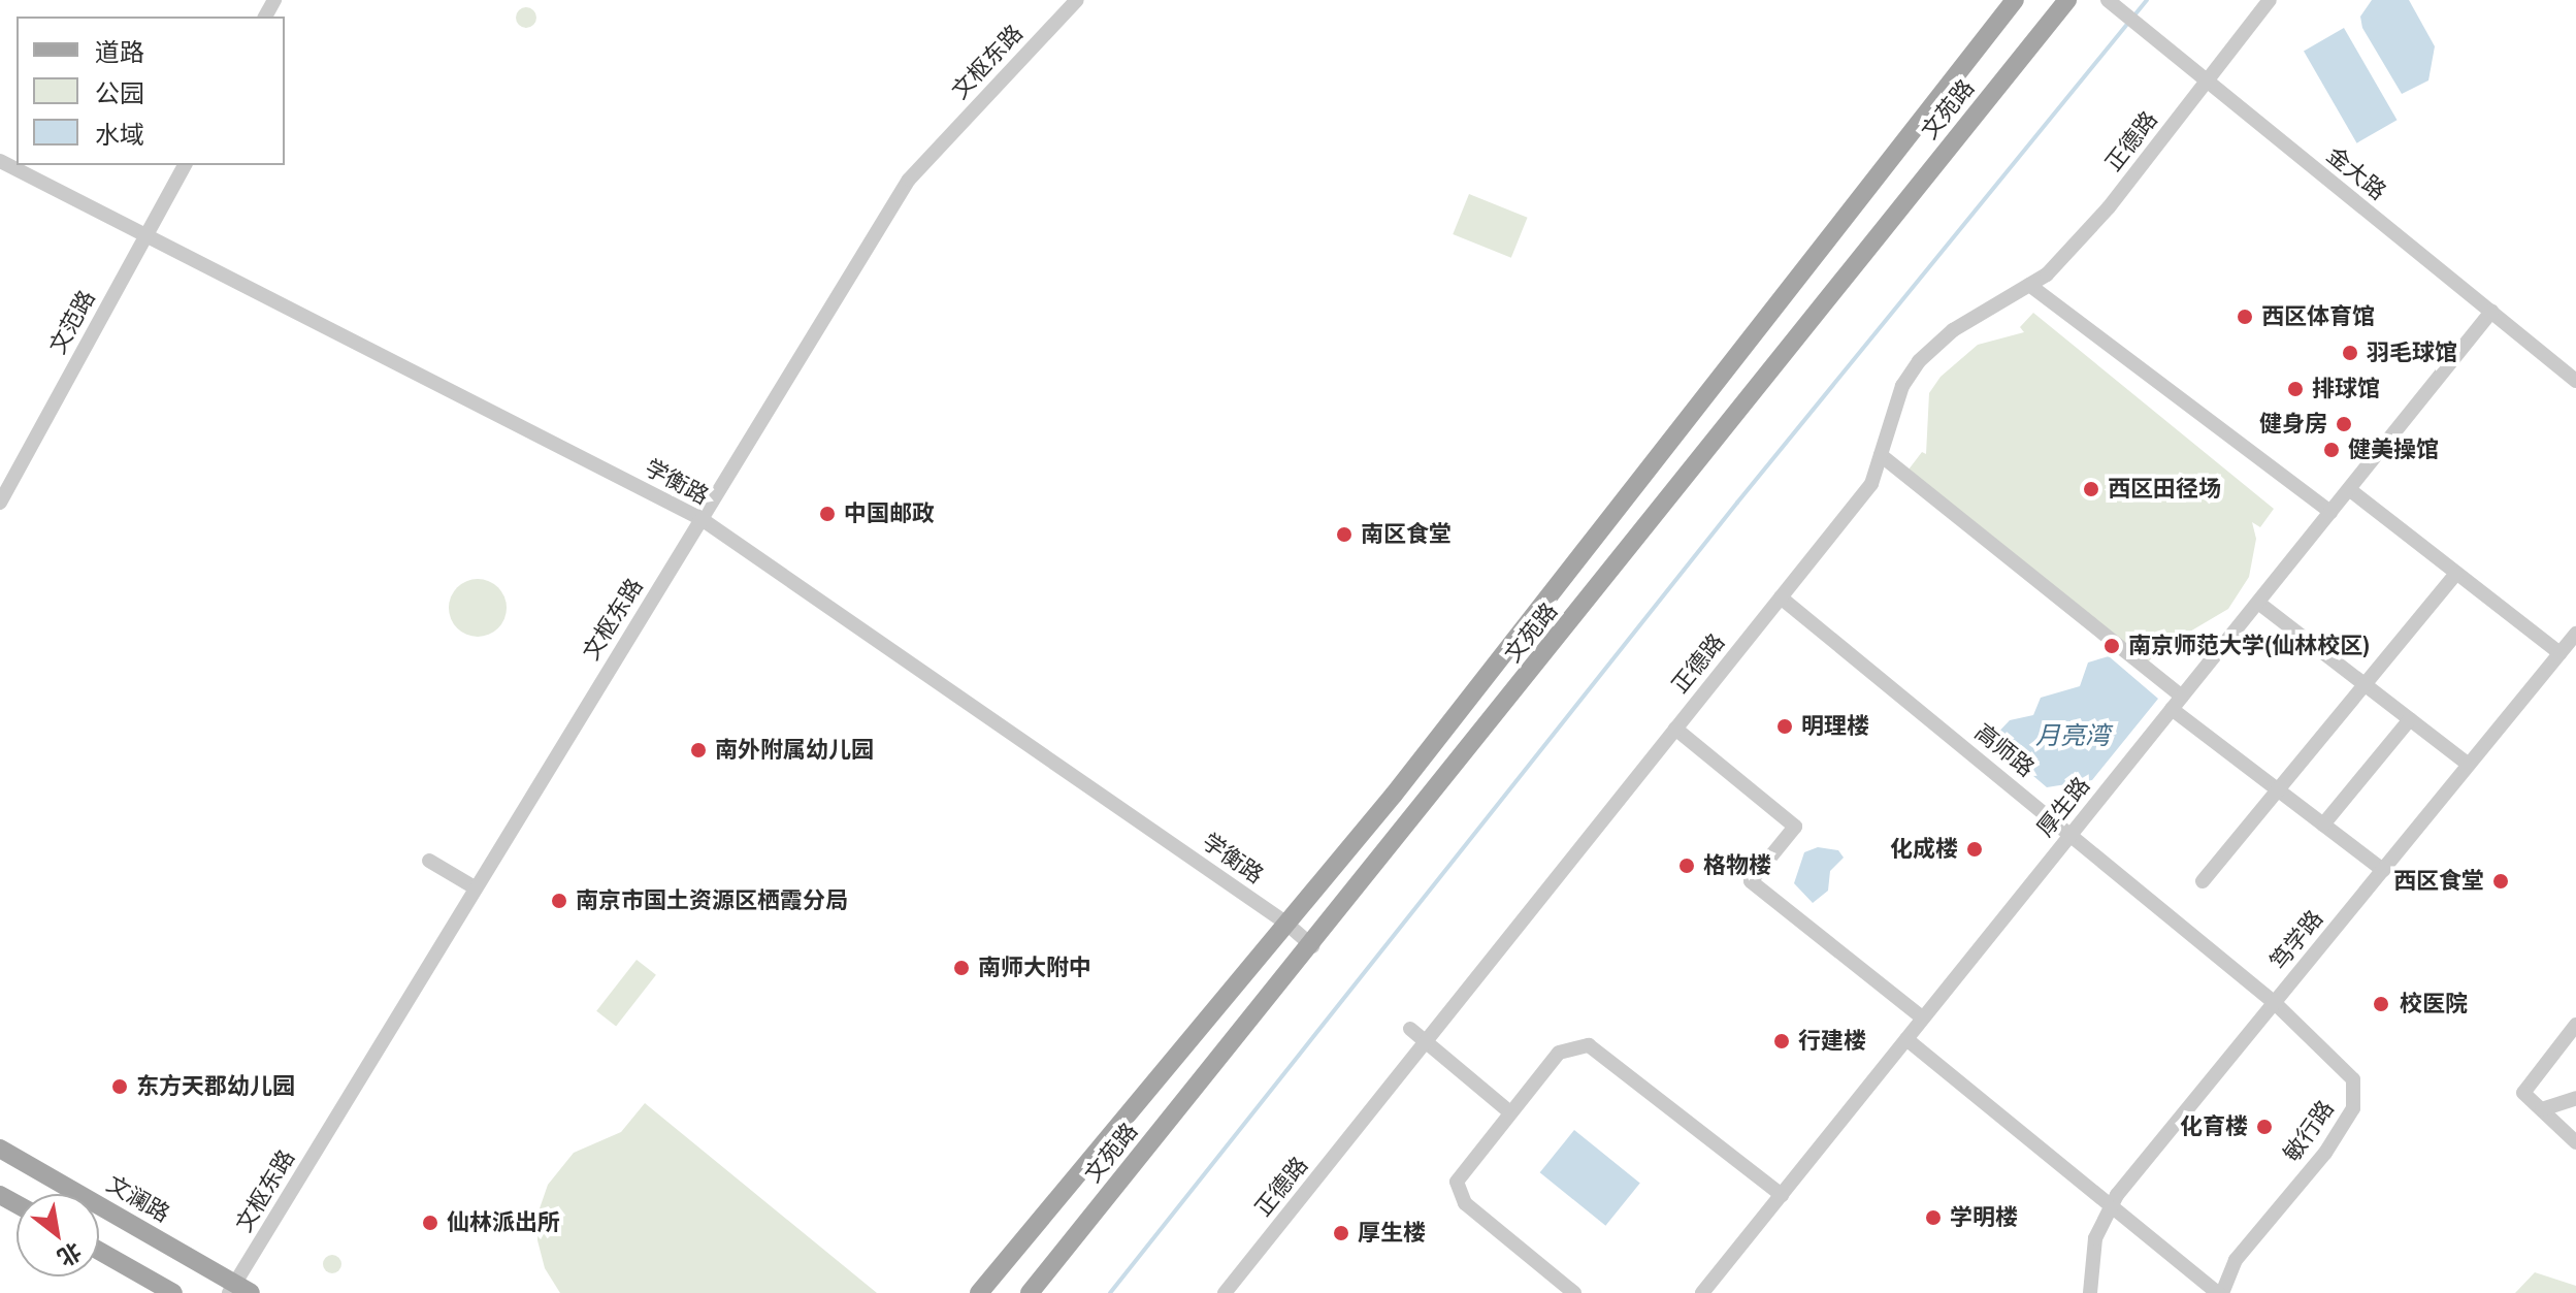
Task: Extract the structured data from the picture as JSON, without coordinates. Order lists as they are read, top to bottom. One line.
{"streets":{"main road":["文苑路","文澜路"],"street":["文枢东路","正德路","金大路","文范路","学衡路","高师路","厚生路","笃学路","敏行路"]},"crossings":[["文枢东路","学衡路"],["文枢东路","文澜路"],["文苑路","学衡路"],["正德路","金大路"],["正德路","高师路"],["金大路","厚生路"],["文范路","学衡路"],["高师路","厚生路"],["高师路","笃学路"],["高师路","敏行路"],["笃学路","敏行路"]],"water":["月亮湾"],"places":["西区体育馆","羽毛球馆","排球馆","健身房","健美操馆","西区田径场","中国邮政","南区食堂","南京师范大学(仙林校区)","明理楼","南外附属幼儿园","化成楼","格物楼","西区食堂","南京市国土资源区栖霞分局","南师大附中","校医院","行建楼","东方天郡幼儿园","化育楼","学明楼","仙林派出所","厚生楼"],"legend":["道路","公园","水域"],"north":"bottom right"}
